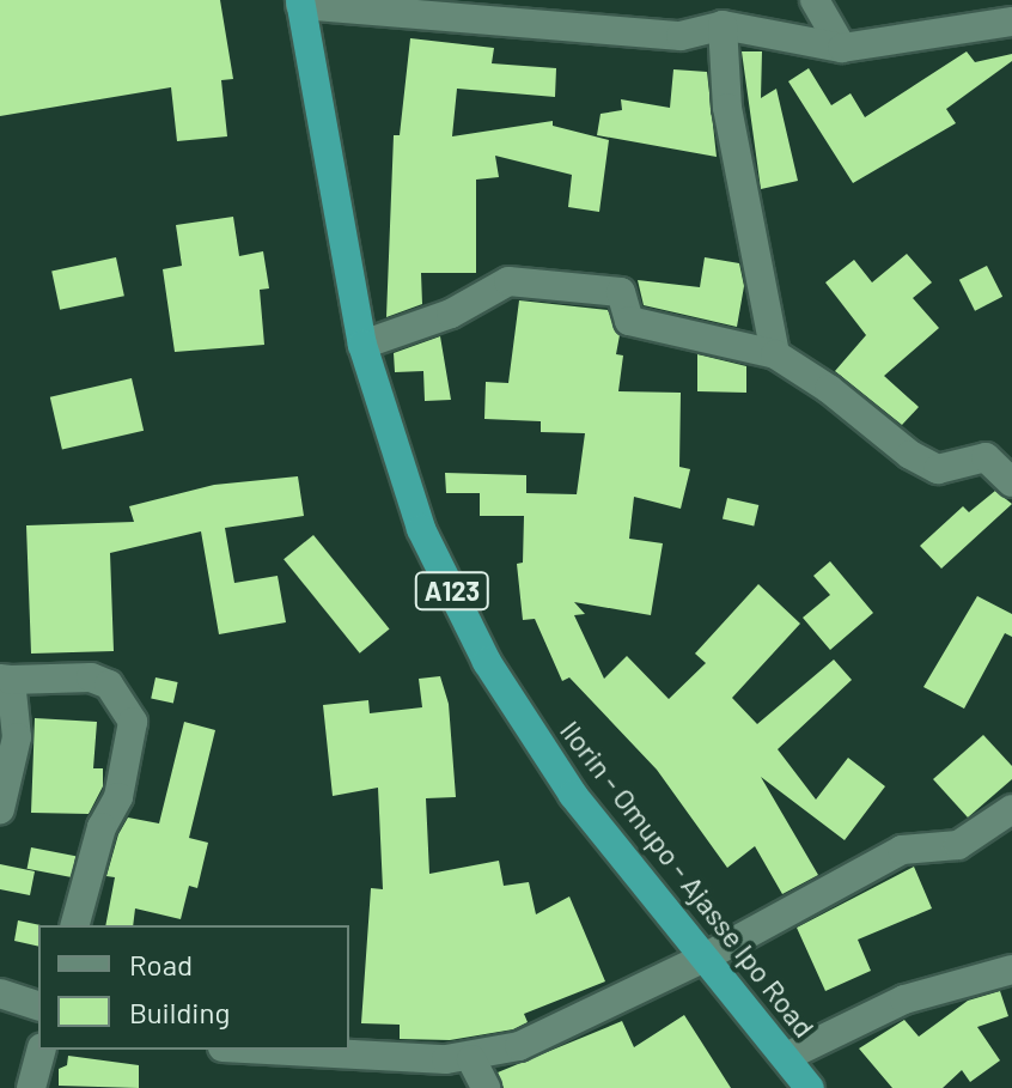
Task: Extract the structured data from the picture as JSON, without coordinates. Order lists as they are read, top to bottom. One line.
{"streets":{"highway":["A123","Ilorin - Omupo - Ajasse Ipo Road"]},"legend":["Road","Building"]}
